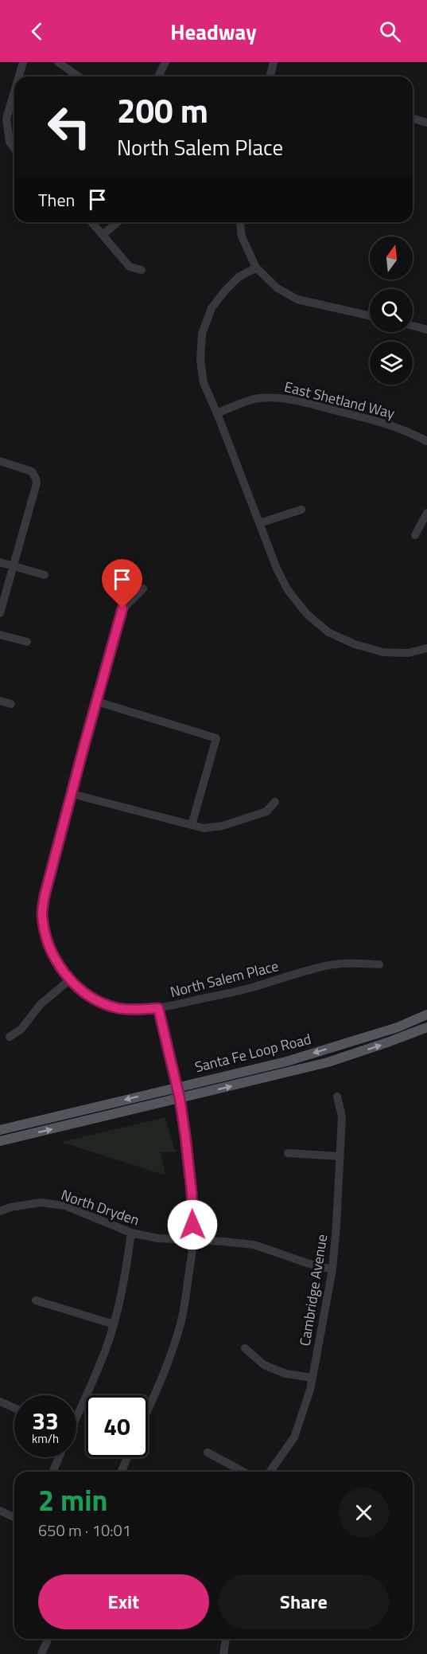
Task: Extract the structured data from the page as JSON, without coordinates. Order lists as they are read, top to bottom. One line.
{"streets":{"main road":["Santa Fe Loop Road"],"street":["East Shetland Way","North Salem Place","North Dryden","Cambridge Avenue"]},"crossings":[["North Dryden","Cambridge Avenue"]],"north":"top","page":{"header":"Headway","turn":["200 m","North Salem Place"],"then":"Then","speed":"33 km/h","limit":"40","heading":["2 min","650 m · 10:01"],"buttons":["Exit","Share"]}}
